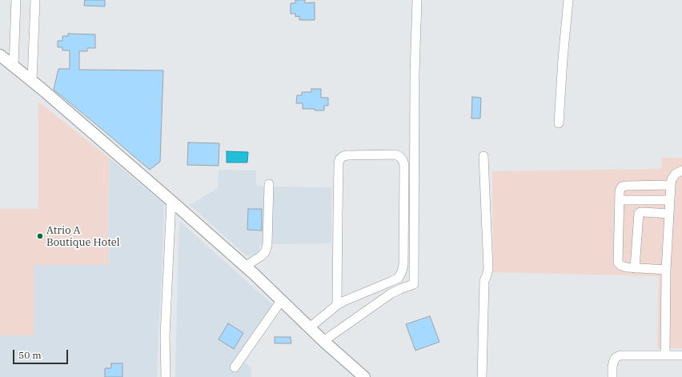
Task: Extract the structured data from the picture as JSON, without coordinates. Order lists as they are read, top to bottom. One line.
{"places":["Atrio A Boutique Hotel"],"scale_bar":"50 m"}
